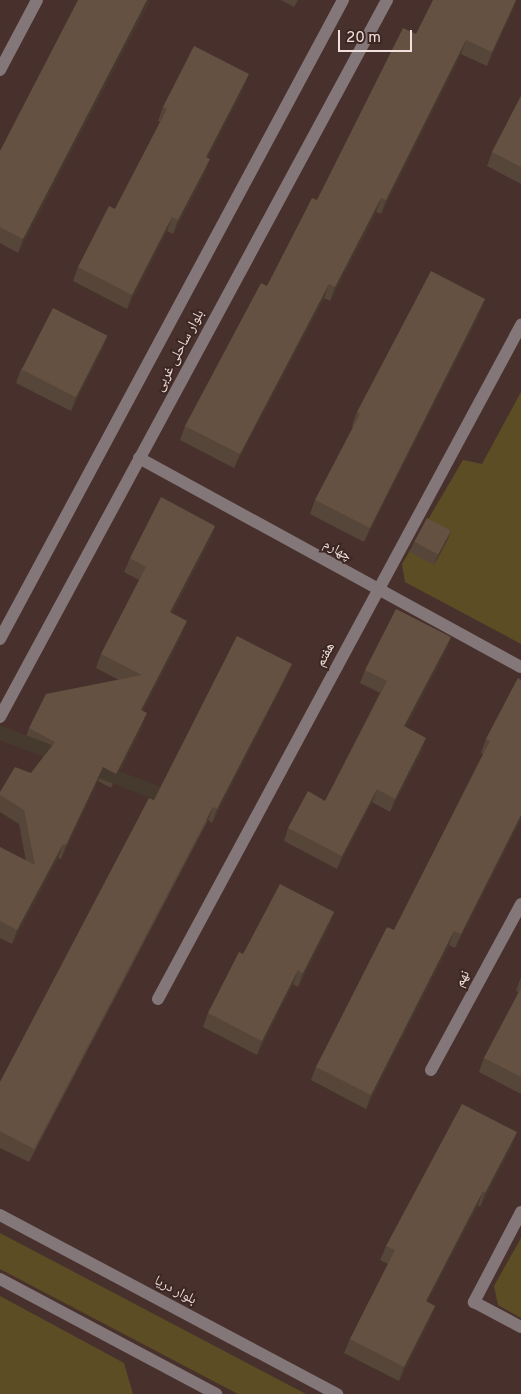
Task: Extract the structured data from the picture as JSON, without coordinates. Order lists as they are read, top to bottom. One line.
{"streets":{"street":["بلوار ساحلی غربی","چهارم","هفتم","نهم","بلوار دریا"]},"crossings":[["بلوار ساحلی غربی","چهارم"],["چهارم","هفتم"]],"scale_bar":"20 m"}
